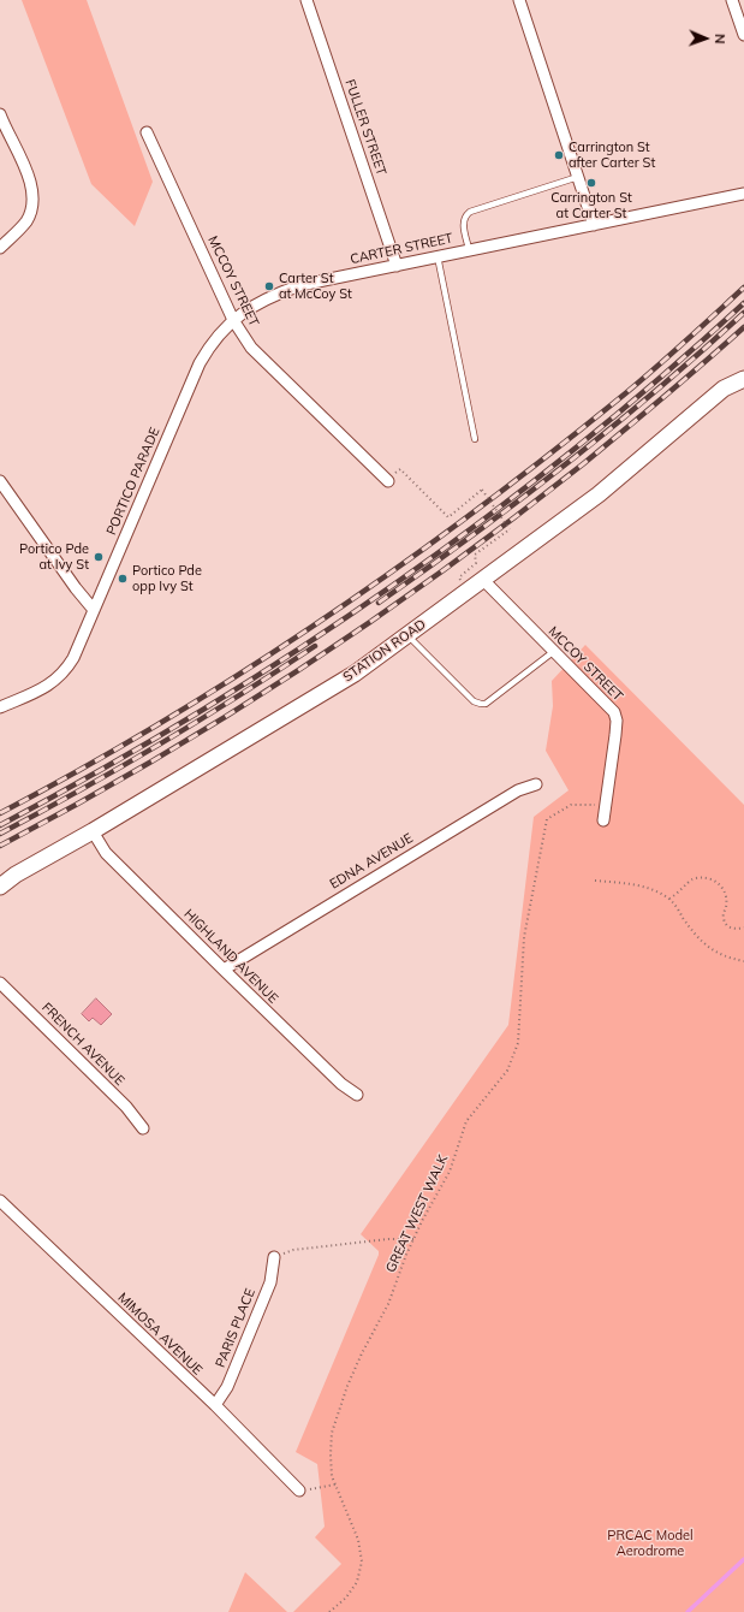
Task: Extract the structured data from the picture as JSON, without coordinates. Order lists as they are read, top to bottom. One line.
{"streets":{"main road":["STATION ROAD"],"street":["FULLER STREET","CARTER STREET","MCCOY STREET","PORTICO PARADE","EDNA AVENUE","HIGHLAND AVENUE","FRENCH AVENUE","PARIS PLACE","MIMOSA AVENUE"],"path":["GREAT WEST WALK"]},"crossings":[["FULLER STREET","CARTER STREET"],["CARTER STREET","MCCOY STREET"],["CARTER STREET","PORTICO PARADE"],["MCCOY STREET","PORTICO PARADE"],["MCCOY STREET","STATION ROAD"],["MCCOY STREET","GREAT WEST WALK"],["STATION ROAD","HIGHLAND AVENUE"],["EDNA AVENUE","HIGHLAND AVENUE"],["PARIS PLACE","MIMOSA AVENUE"]],"parks":["PRCAC Model Aerodrome"],"places":["Carrington St after Carter St","Carrington St at Carter St","Carter St at McCoy St","Portico Pde at Ivy St","Portico Pde opp Ivy St"],"north":"right"}
